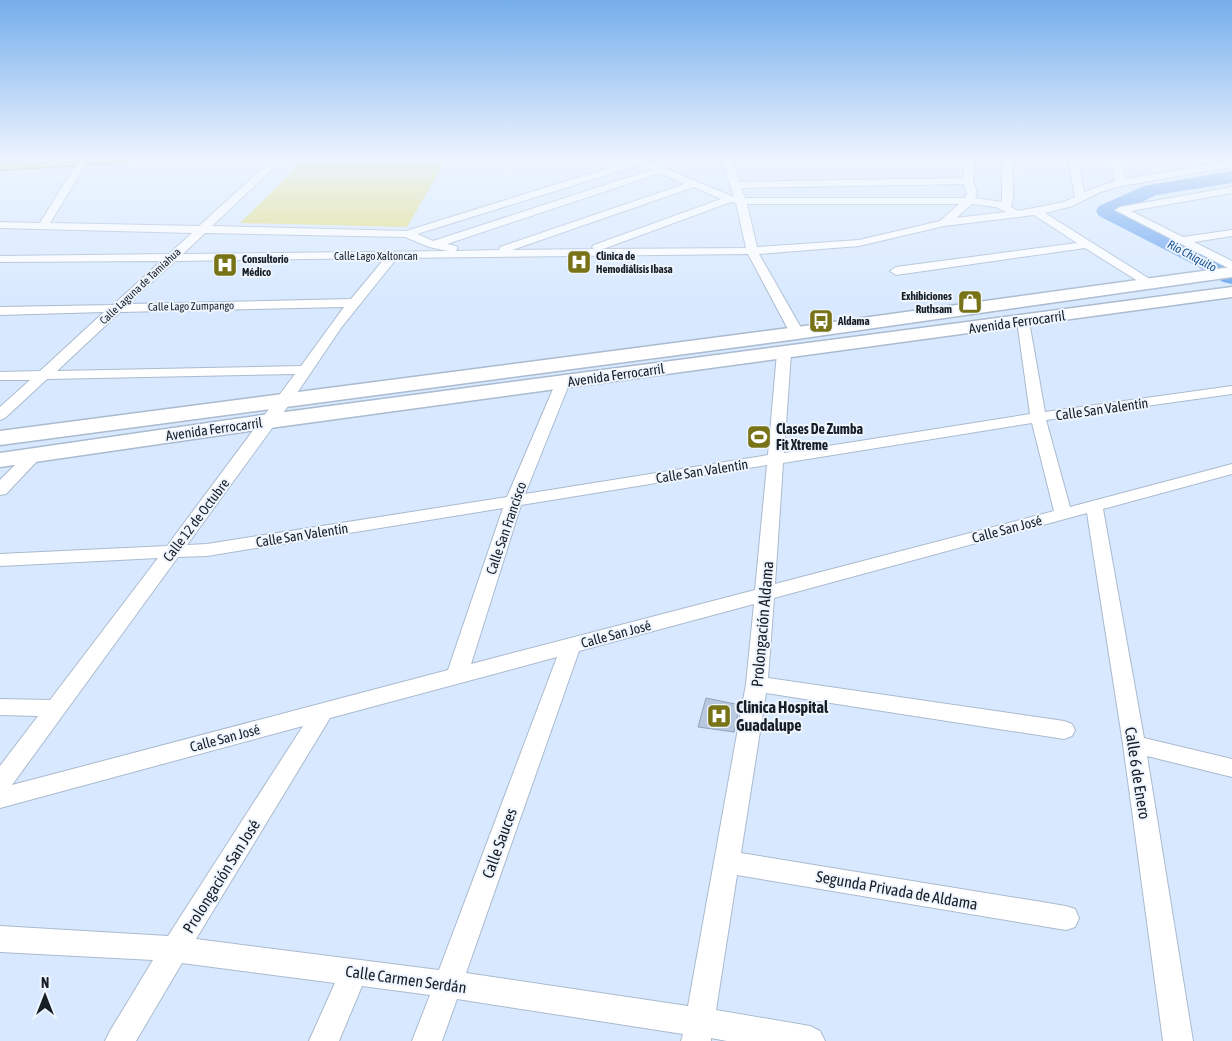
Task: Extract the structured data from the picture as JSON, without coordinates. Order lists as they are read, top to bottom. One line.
{"streets":{"main road":["Avenida Ferrocarril"],"street":["Calle Lago Xaltoncan","Calle Laguna de Tamiahua","Calle Lago Zumpango","Calle San Valentín","Calle 12 de Octubre","Calle San Francisco","Calle San José","Prolongación Aldama","Calle 6 de Enero","Calle Sauces","Prolongación San José","Segunda Privada de Aldama","Calle Carmen Serdán"]},"crossings":[["Calle Lago Xaltoncan","Calle Laguna de Tamiahua"],["Calle Lago Xaltoncan","Calle 12 de Octubre"],["Calle Laguna de Tamiahua","Calle Lago Zumpango"],["Calle Lago Zumpango","Calle 12 de Octubre"],["Avenida Ferrocarril","Calle 12 de Octubre"],["Avenida Ferrocarril","Calle San Francisco"],["Avenida Ferrocarril","Prolongación Aldama"],["Calle San Valentín","Calle 12 de Octubre"],["Calle San Valentín","Calle San Francisco"],["Calle San Valentín","Prolongación Aldama"],["Calle San Francisco","Calle San José"],["Calle San José","Prolongación Aldama"],["Calle San José","Calle 6 de Enero"],["Calle San José","Calle Sauces"],["Calle San José","Prolongación San José"],["Prolongación Aldama","Segunda Privada de Aldama"],["Prolongación Aldama","Calle Carmen Serdán"],["Calle Sauces","Calle Carmen Serdán"],["Prolongación San José","Calle Carmen Serdán"]],"water":["Rio Chiquito"],"places":{"hospital":["Clinica de Hemodiálisis Ibasa","Consultorio Médico","Clinica Hospital Guadalupe"],"shop":["Exhibiciones Ruthsam"],"bus stop":["Aldama"],"sports":["Clases De Zumba Fit Xtreme"]},"north":"top"}
